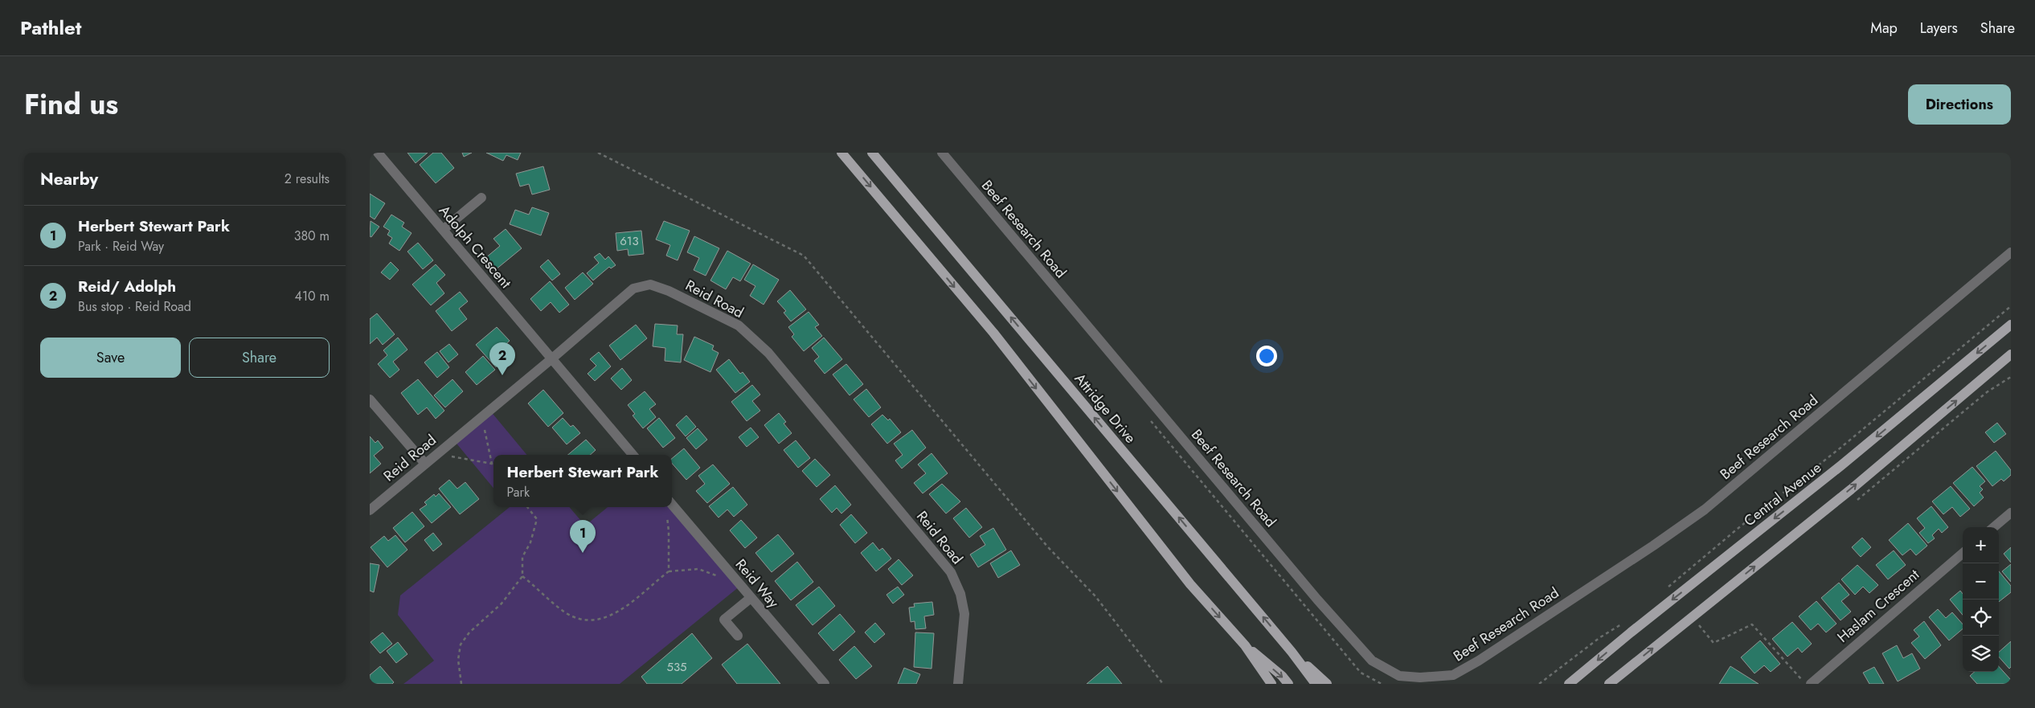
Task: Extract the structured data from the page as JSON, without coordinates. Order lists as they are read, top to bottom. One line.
{"streets":{"main road":["Attridge Drive","Central Avenue"],"street":["Beef Research Road","Adolph Crescent","Reid Road","Reid Way","Haslam Crescent"]},"crossings":[["Adolph Crescent","Reid Road"]],"house_numbers":["613","535"],"page":{"header":"Pathlet","nav":["Map","Layers","Share"],"title":"Find us","buttons":["Directions",["Save","Share"]],"heading":["Nearby","2 results"],"list":[{"mark":"1","name":"Herbert Stewart Park","note":"Park · Reid Way","value":"380 m"},{"mark":"2","name":"Reid/ Adolph","note":"Bus stop · Reid Road","value":"410 m"}],"pins":["2","1"],"popup":["Herbert Stewart Park","Park"],"map_buttons":["+","−"]}}
